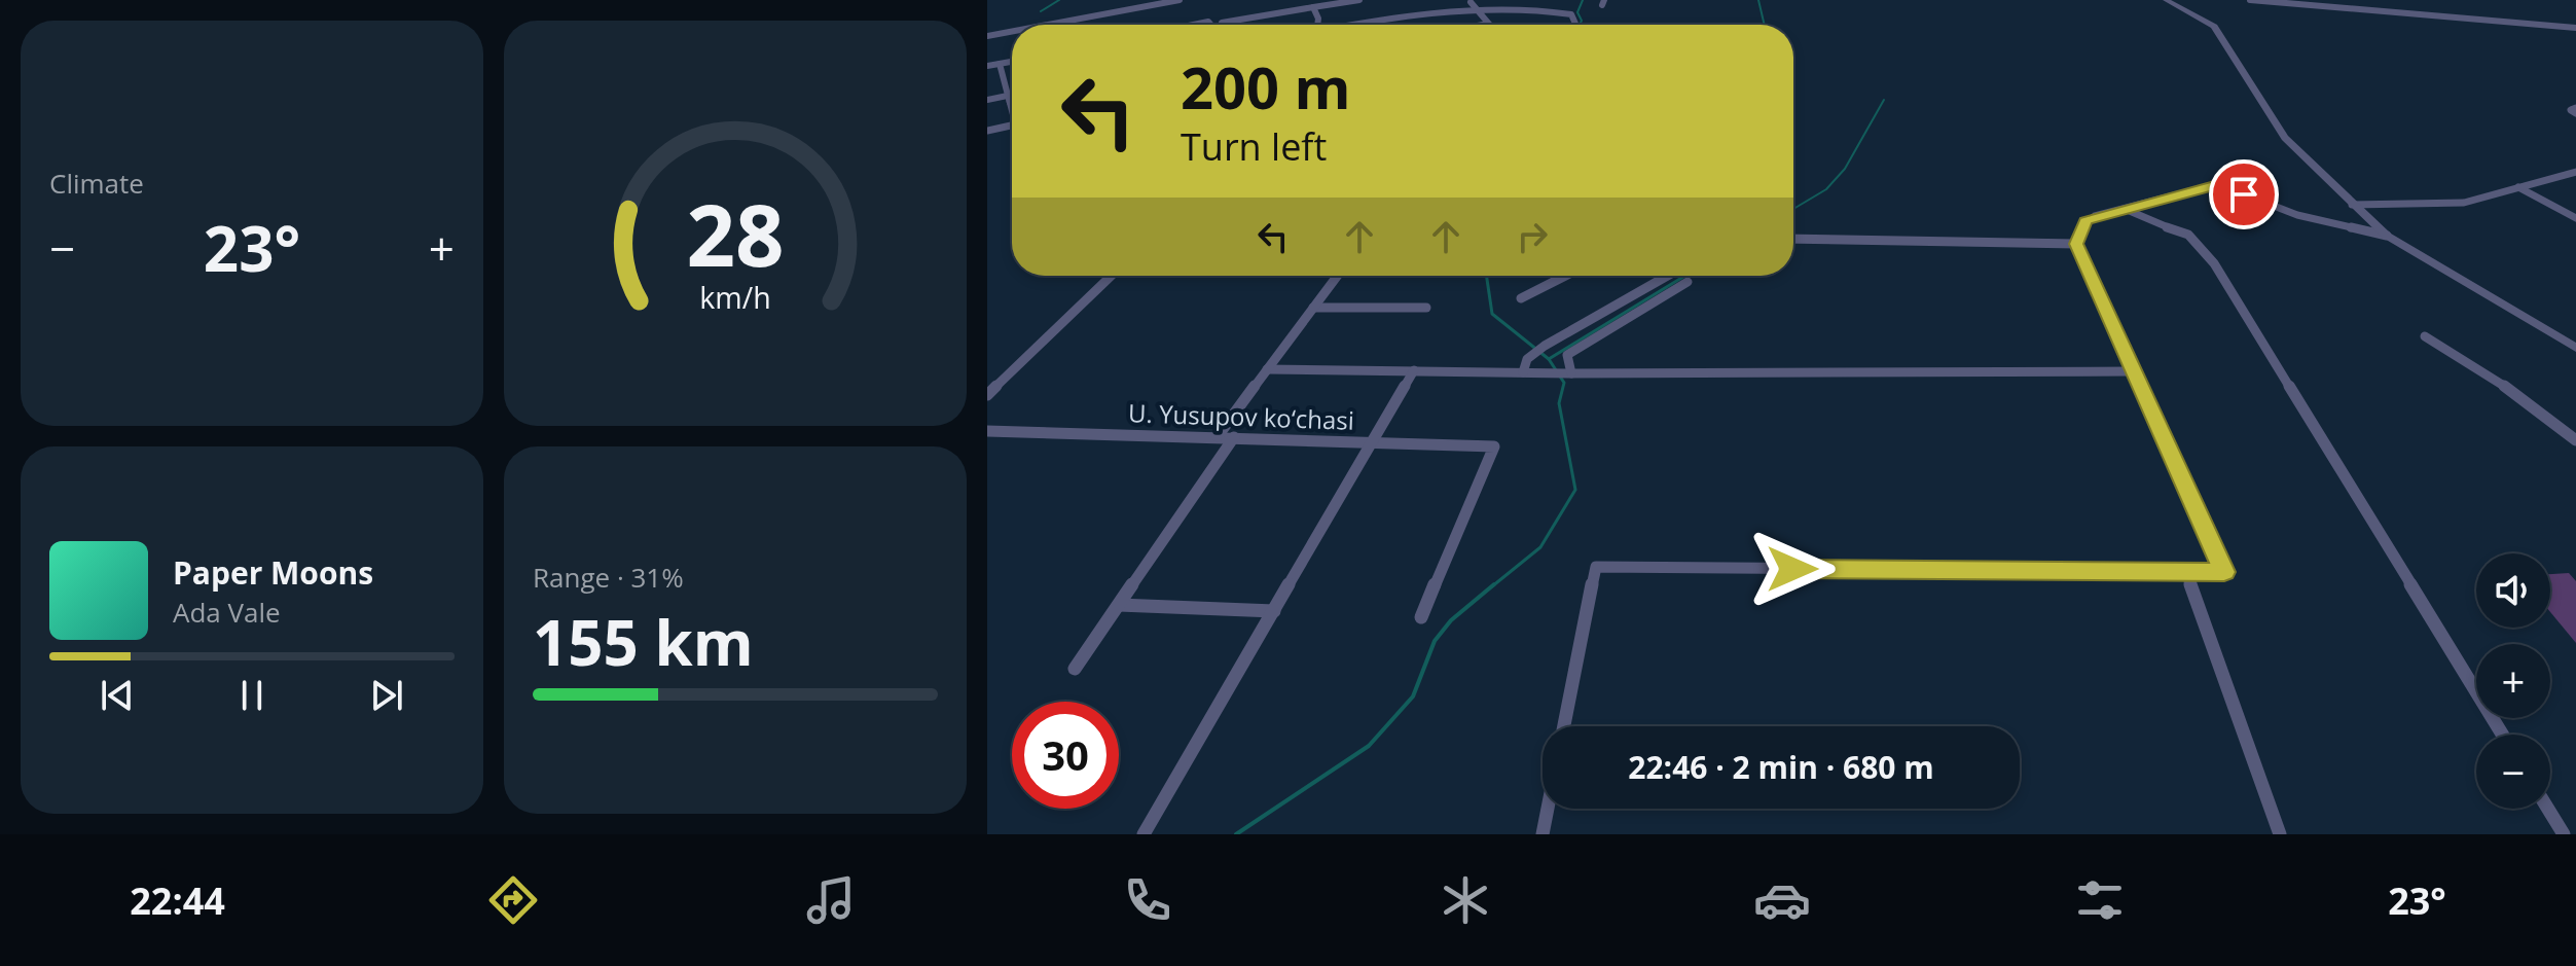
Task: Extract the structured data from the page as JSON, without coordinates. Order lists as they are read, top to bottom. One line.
{"streets":{"street":["U. Yusupov ko‘chasi"]},"page":{"tile":["Climate",["Range · 31%","155 km"]],"turn":["200 m","Turn left"],"heat":["−","23°","+"],"song":["Paper Moons","Ada Vale"],"map_buttons":["+","−"],"limit":"30","trip":"22:46 · 2 min · 680 m","tabs":["22:44","23°"],"gauge":["28","km/h"]}}
